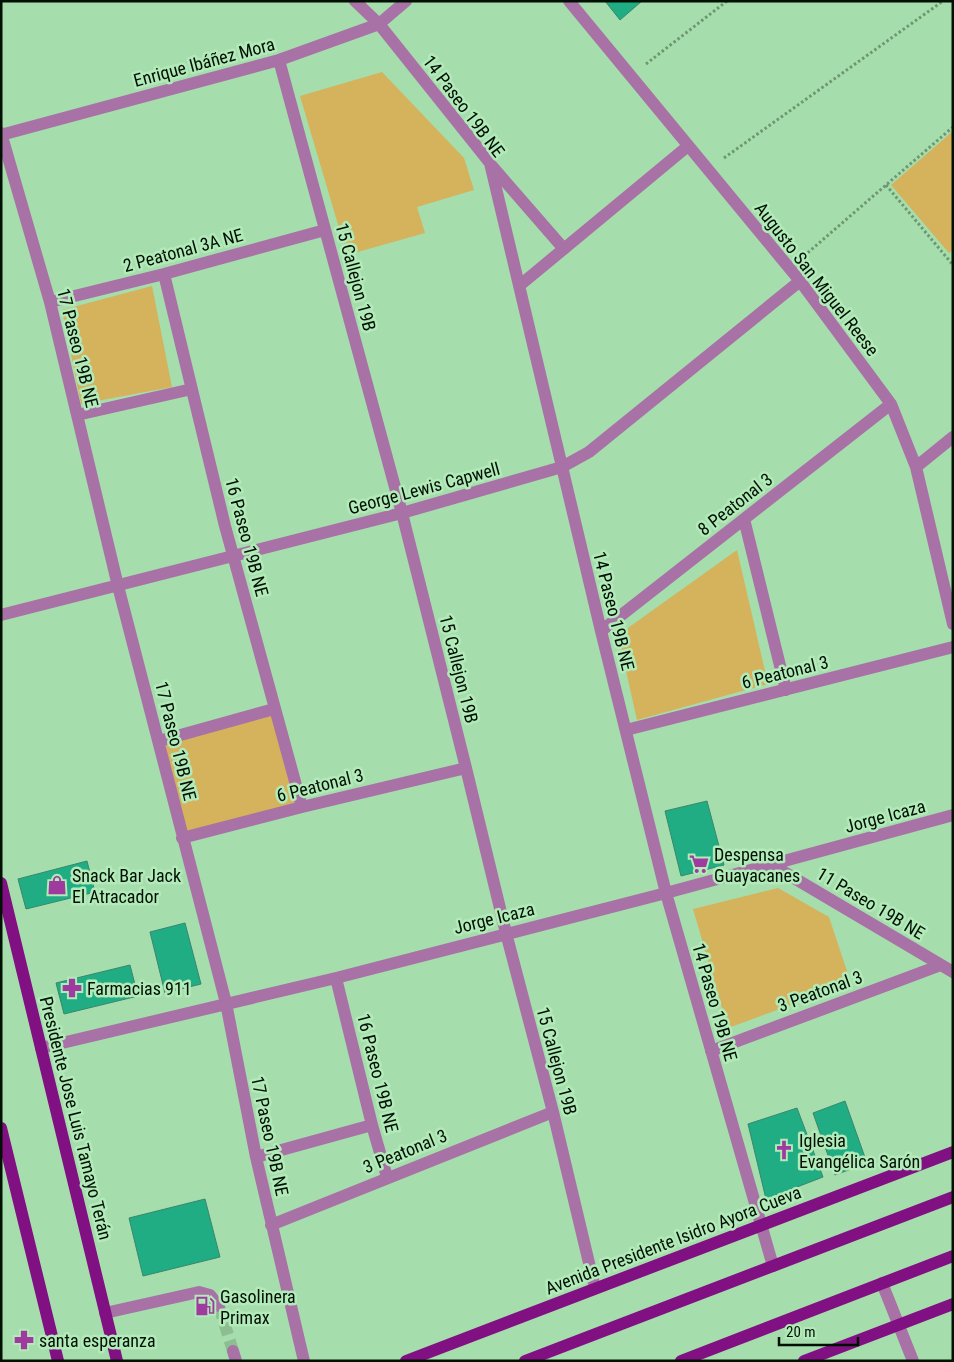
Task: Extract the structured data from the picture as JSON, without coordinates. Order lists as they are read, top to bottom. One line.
{"streets":{"main road":["Presidente Jose Luis Tamayo Terán","Avenida Presidente Isidro Ayora Cueva"],"street":["Enrique Ibáñez Mora","14 Paseo 19B NE","2 Peatonal 3A NE","15 Callejon 19B","Augusto San Miguel Reese","17 Paseo 19B NE","George Lewis Capwell","8 Peatonal 3","16 Paseo 19B NE","6 Peatonal 3","Jorge Icaza","11 Paseo 19B NE","3 Peatonal 3"]},"crossings":[["Enrique Ibáñez Mora","14 Paseo 19B NE"],["Enrique Ibáñez Mora","15 Callejon 19B"],["Enrique Ibáñez Mora","17 Paseo 19B NE"],["14 Paseo 19B NE","George Lewis Capwell"],["14 Paseo 19B NE","8 Peatonal 3"],["14 Paseo 19B NE","6 Peatonal 3"],["14 Paseo 19B NE","Jorge Icaza"],["14 Paseo 19B NE","3 Peatonal 3"],["14 Paseo 19B NE","Avenida Presidente Isidro Ayora Cueva"],["2 Peatonal 3A NE","15 Callejon 19B"],["2 Peatonal 3A NE","17 Paseo 19B NE"],["2 Peatonal 3A NE","16 Paseo 19B NE"],["15 Callejon 19B","George Lewis Capwell"],["15 Callejon 19B","6 Peatonal 3"],["15 Callejon 19B","Jorge Icaza"],["15 Callejon 19B","3 Peatonal 3"],["15 Callejon 19B","Avenida Presidente Isidro Ayora Cueva"],["Augusto San Miguel Reese","George Lewis Capwell"],["Augusto San Miguel Reese","8 Peatonal 3"],["17 Paseo 19B NE","George Lewis Capwell"],["17 Paseo 19B NE","6 Peatonal 3"],["17 Paseo 19B NE","Jorge Icaza"],["17 Paseo 19B NE","3 Peatonal 3"],["George Lewis Capwell","16 Paseo 19B NE"],["16 Paseo 19B NE","6 Peatonal 3"],["16 Paseo 19B NE","Jorge Icaza"],["16 Paseo 19B NE","3 Peatonal 3"],["Jorge Icaza","11 Paseo 19B NE"],["Jorge Icaza","Presidente Jose Luis Tamayo Terán"],["11 Paseo 19B NE","3 Peatonal 3"]],"places":{"supermarket":["Despensa Guayacanes"],"shop":["Snack Bar Jack El Atracador"],"pharmacy":["Farmacias 911","santa esperanza"],"church":["Iglesia Evangélica Sarón"],"fuel station":["Gasolinera Primax"]},"scale_bar":"20 m"}
